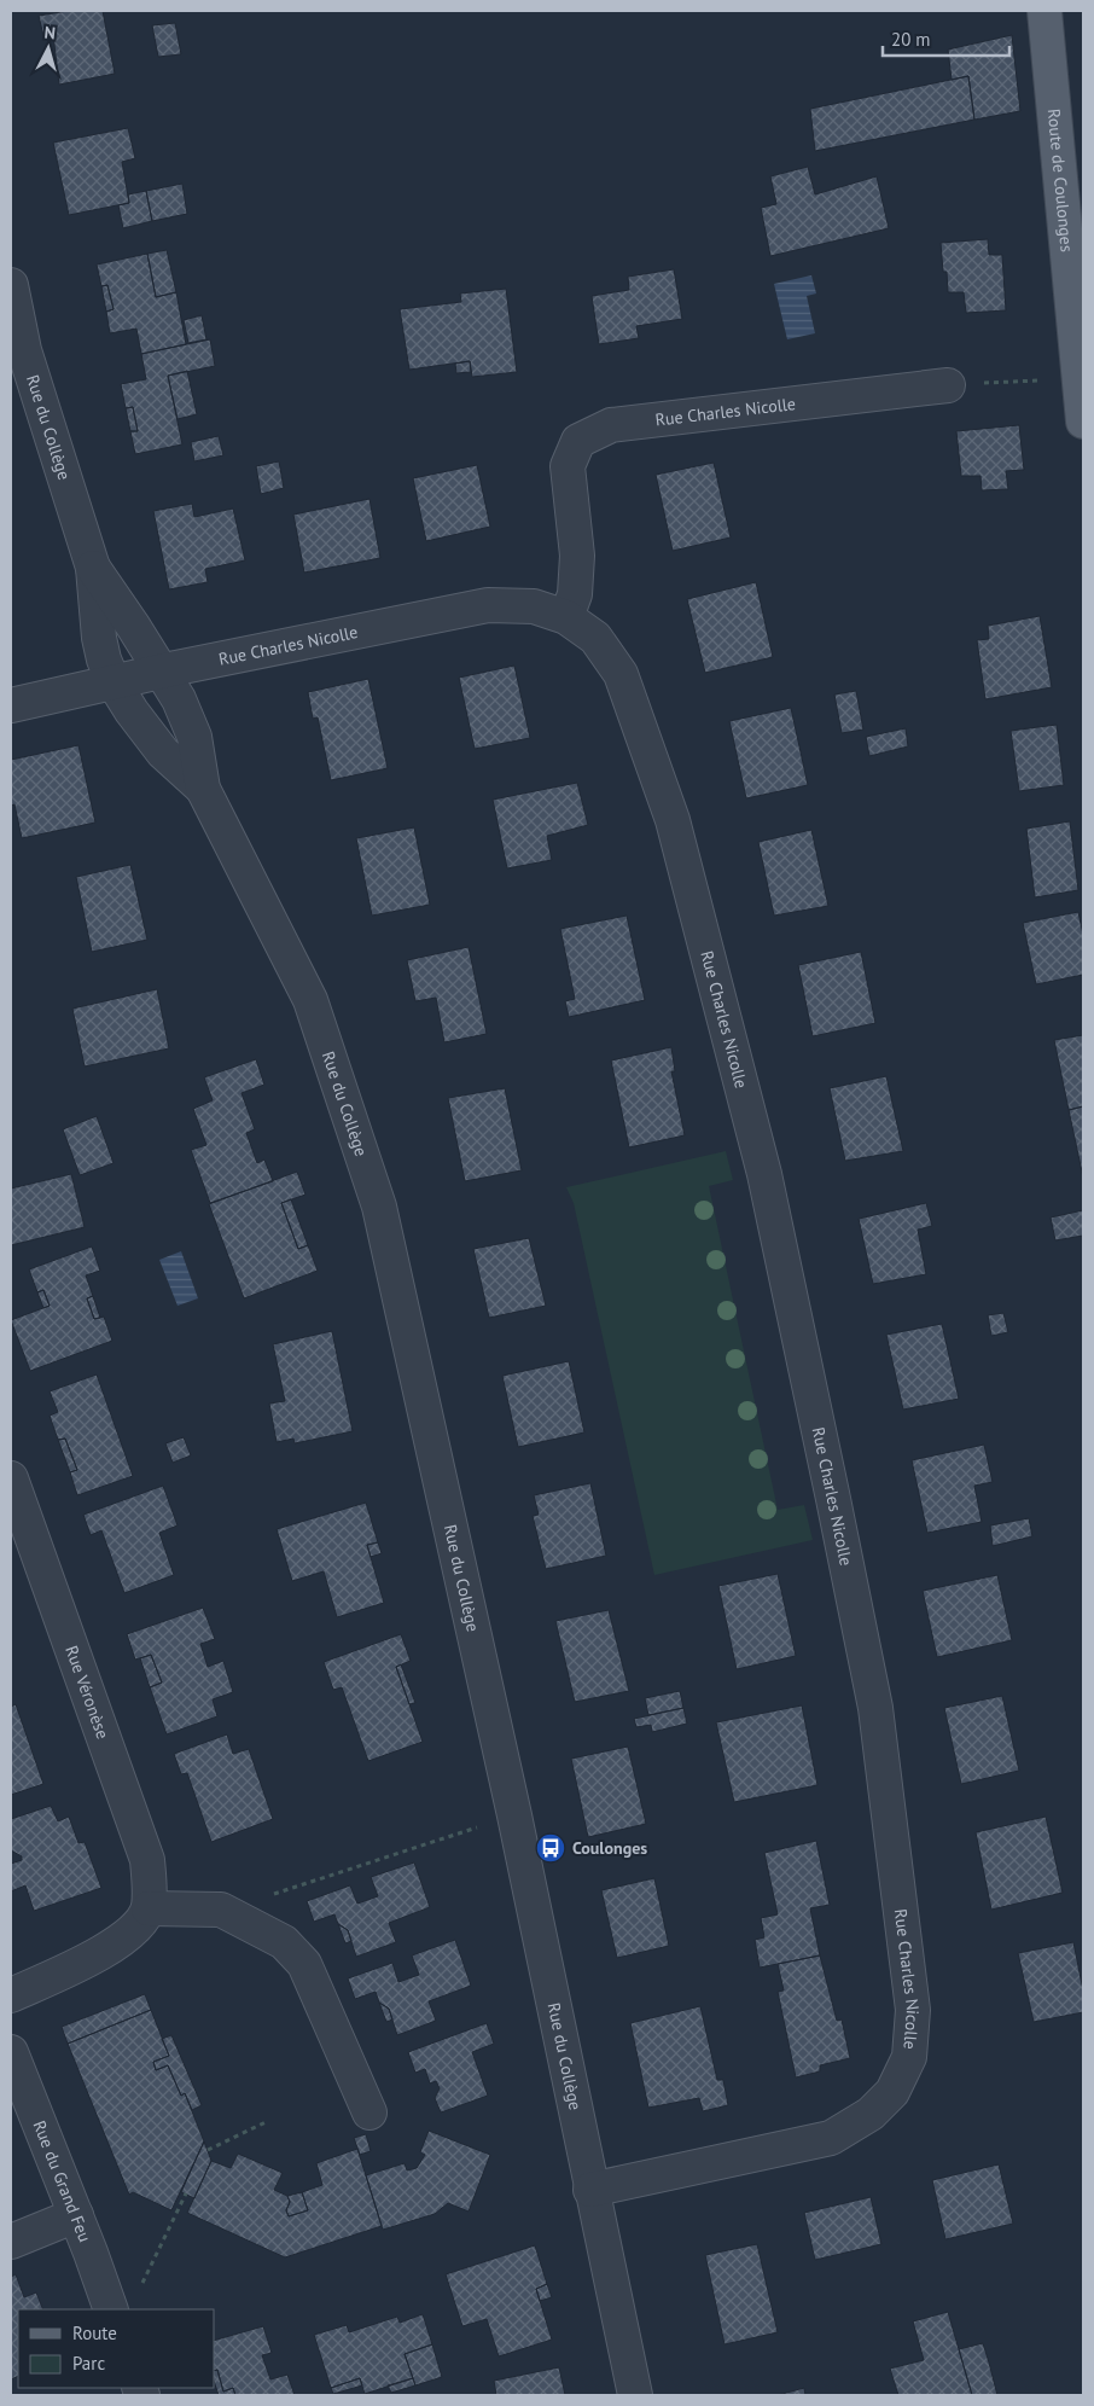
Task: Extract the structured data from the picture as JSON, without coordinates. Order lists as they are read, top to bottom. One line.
{"streets":{"main road":["Route de Coulonges"],"street":["Rue Charles Nicolle","Rue du Collège","Rue Véronèse","Rue du Grand Feu"]},"crossings":[["Rue Charles Nicolle","Rue du Collège"]],"places":{"bus stop":["Coulonges"]},"legend":["Route","Parc"],"scale_bar":"20 m","north":"top"}
